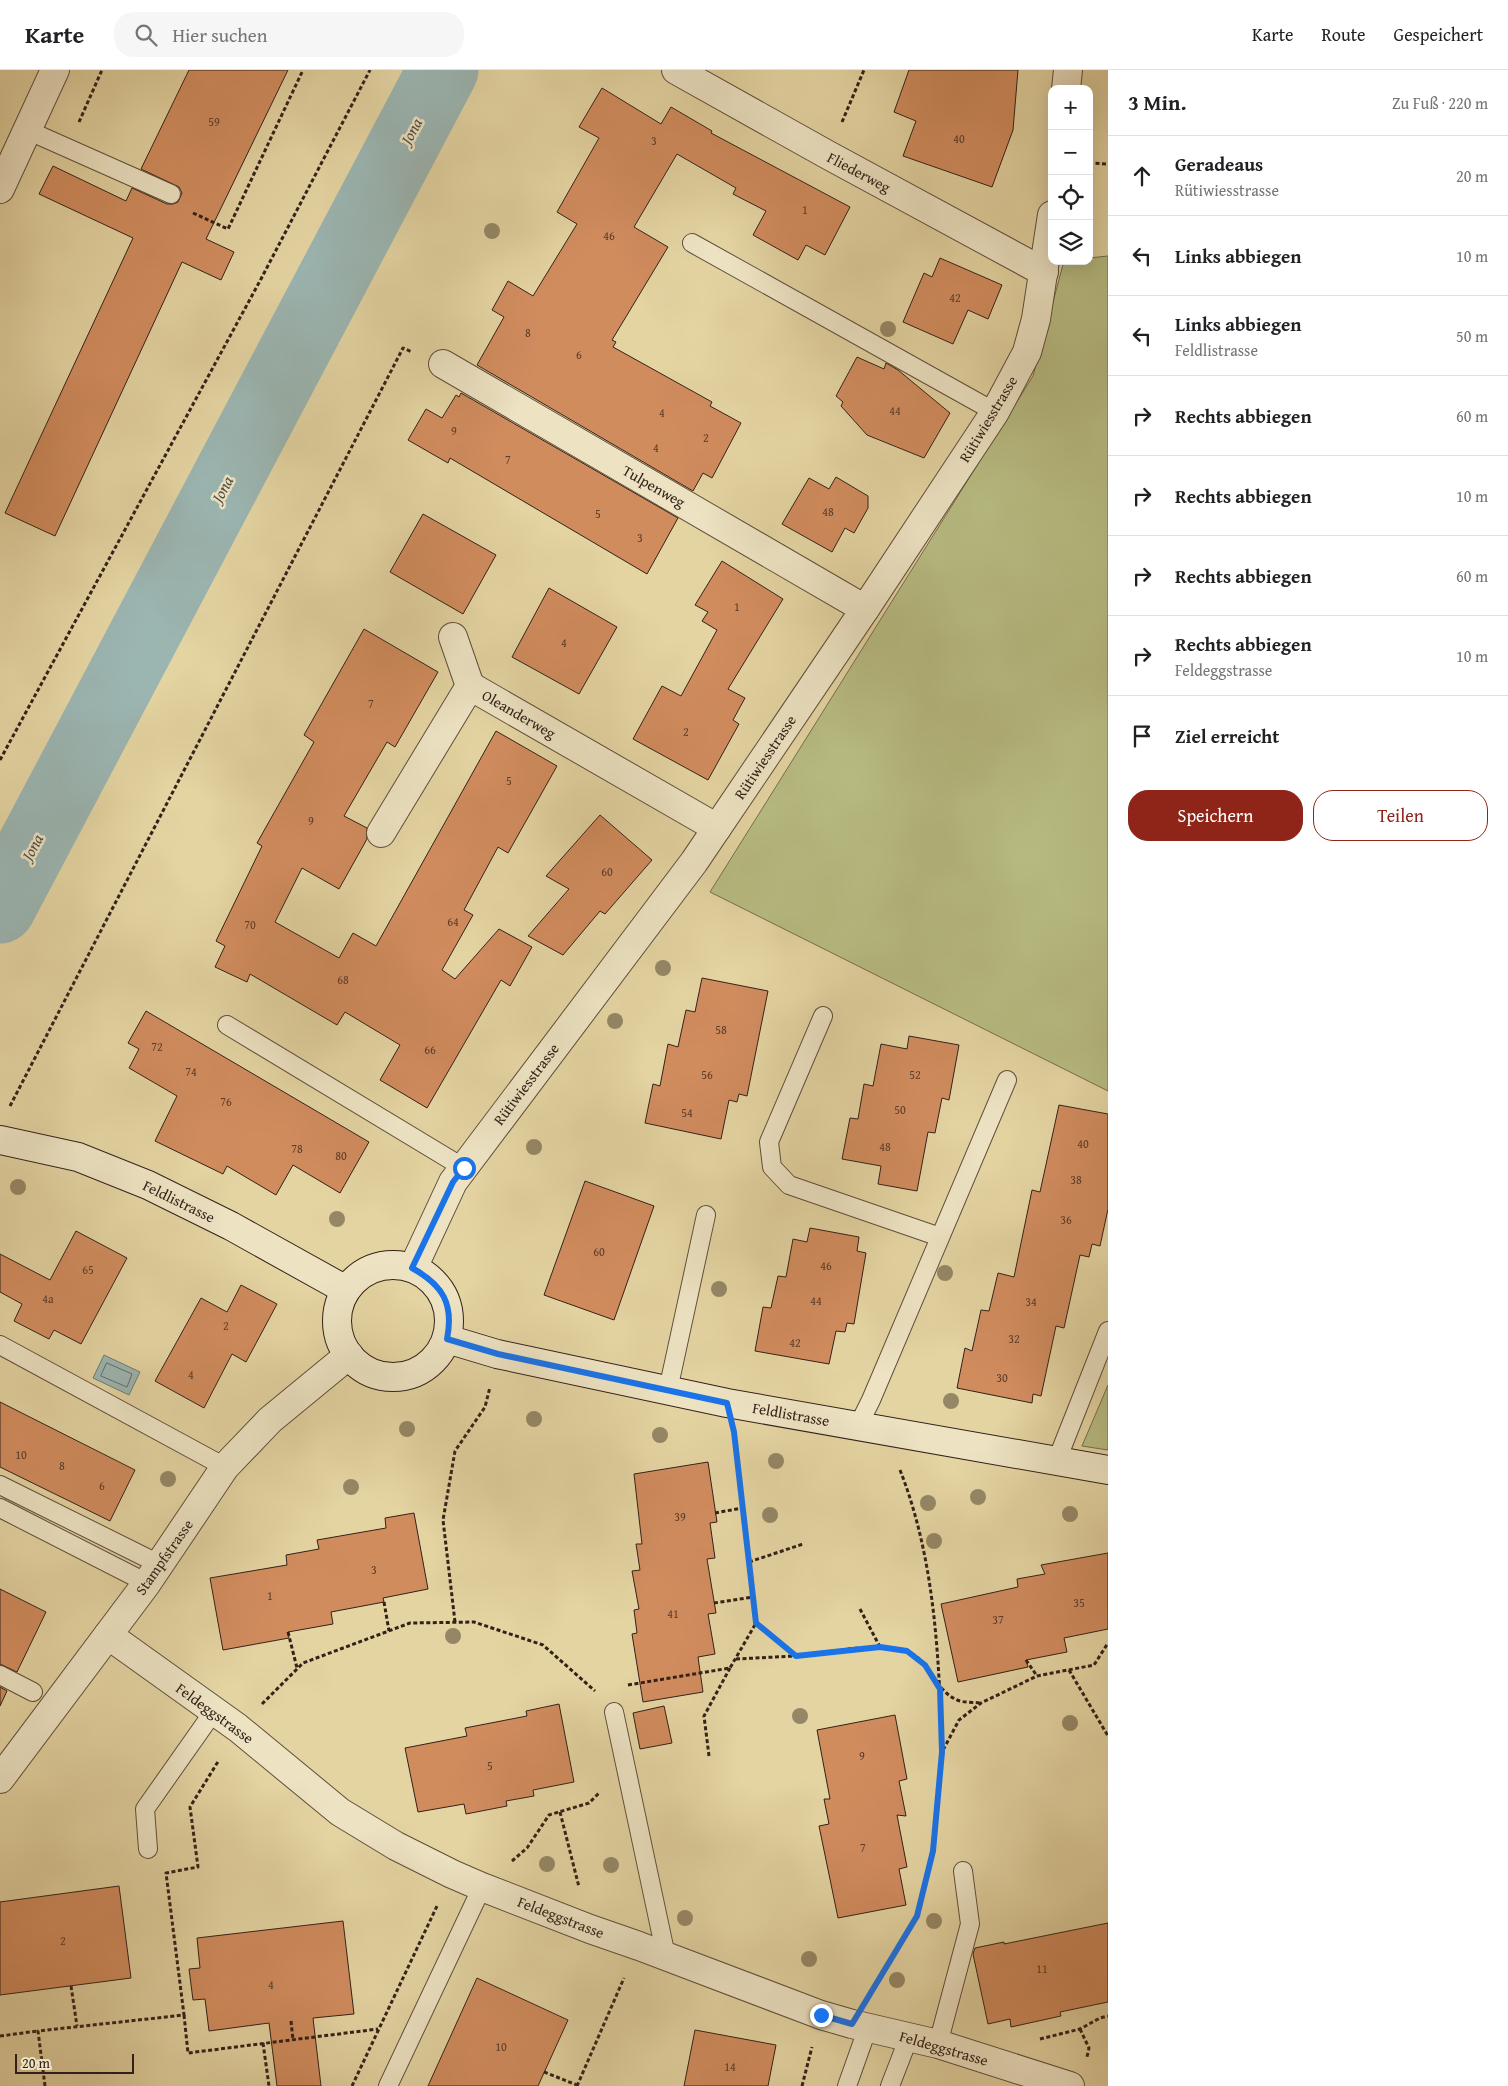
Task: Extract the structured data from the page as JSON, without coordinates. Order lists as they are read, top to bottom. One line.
{"streets":{"street":["Fliederweg","Rütiwiesstrasse","Tulpenweg","Oleanderweg","Feldlistrasse","Stampfstrasse","Feldeggstrasse"]},"crossings":[["Fliederweg","Rütiwiesstrasse"],["Rütiwiesstrasse","Tulpenweg"],["Rütiwiesstrasse","Oleanderweg"],["Rütiwiesstrasse","Feldlistrasse"],["Rütiwiesstrasse","Stampfstrasse"],["Feldlistrasse","Stampfstrasse"],["Stampfstrasse","Feldeggstrasse"]],"water":["Jona"],"house_numbers":["59","40","3","1","46","42","8","6","44","4","9","2","4","7","48","5","3","1","4","7","2","5","9","60","64","70","68","58","72","66","74","56","52","76","50","54","40","48","78","80","38","36","60","46","65","4a","44","34","2","32","42","4","30","10","8","6","39","3","1","35","41","37","9","5","7","2","11","4","10","14"],"scale_bar":"20 m","page":{"header":"Karte","search":"Hier suchen","nav":["Karte","Route","Gespeichert"],"heading":["3 Min.","Zu Fuß · 220 m"],"map_buttons":["+","−"],"list":[["Geradeaus","Rütiwiesstrasse","20 m"],["Links abbiegen","10 m"],["Links abbiegen","Feldlistrasse","50 m"],["Rechts abbiegen","60 m"],["Rechts abbiegen","10 m"],["Rechts abbiegen","60 m"],["Rechts abbiegen","Feldeggstrasse","10 m"],"Ziel erreicht"],"buttons":["Speichern","Teilen"],"scale":"20 m"}}
